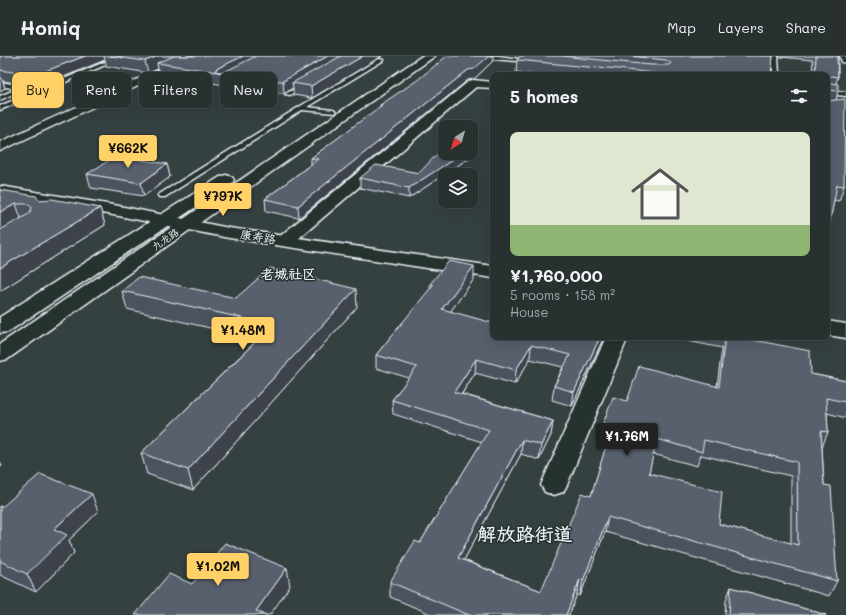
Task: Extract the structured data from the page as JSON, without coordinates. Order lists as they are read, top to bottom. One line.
{"streets":{"main road":["康寿路","九龙路"]},"crossings":[["康寿路","九龙路"]],"districts":["老城社区","解放路街道"],"north":"bottom left","page":{"header":"Homiq","nav":["Map","Layers","Share"],"chip":["Buy","Rent","Filters","New"],"heading":"5 homes","list":[{"name":"¥1,760,000","note":"5 rooms · 158 m² · House"}],"price":["¥662K","¥797K","¥1.48M","¥1.76M","¥1.02M"]}}
